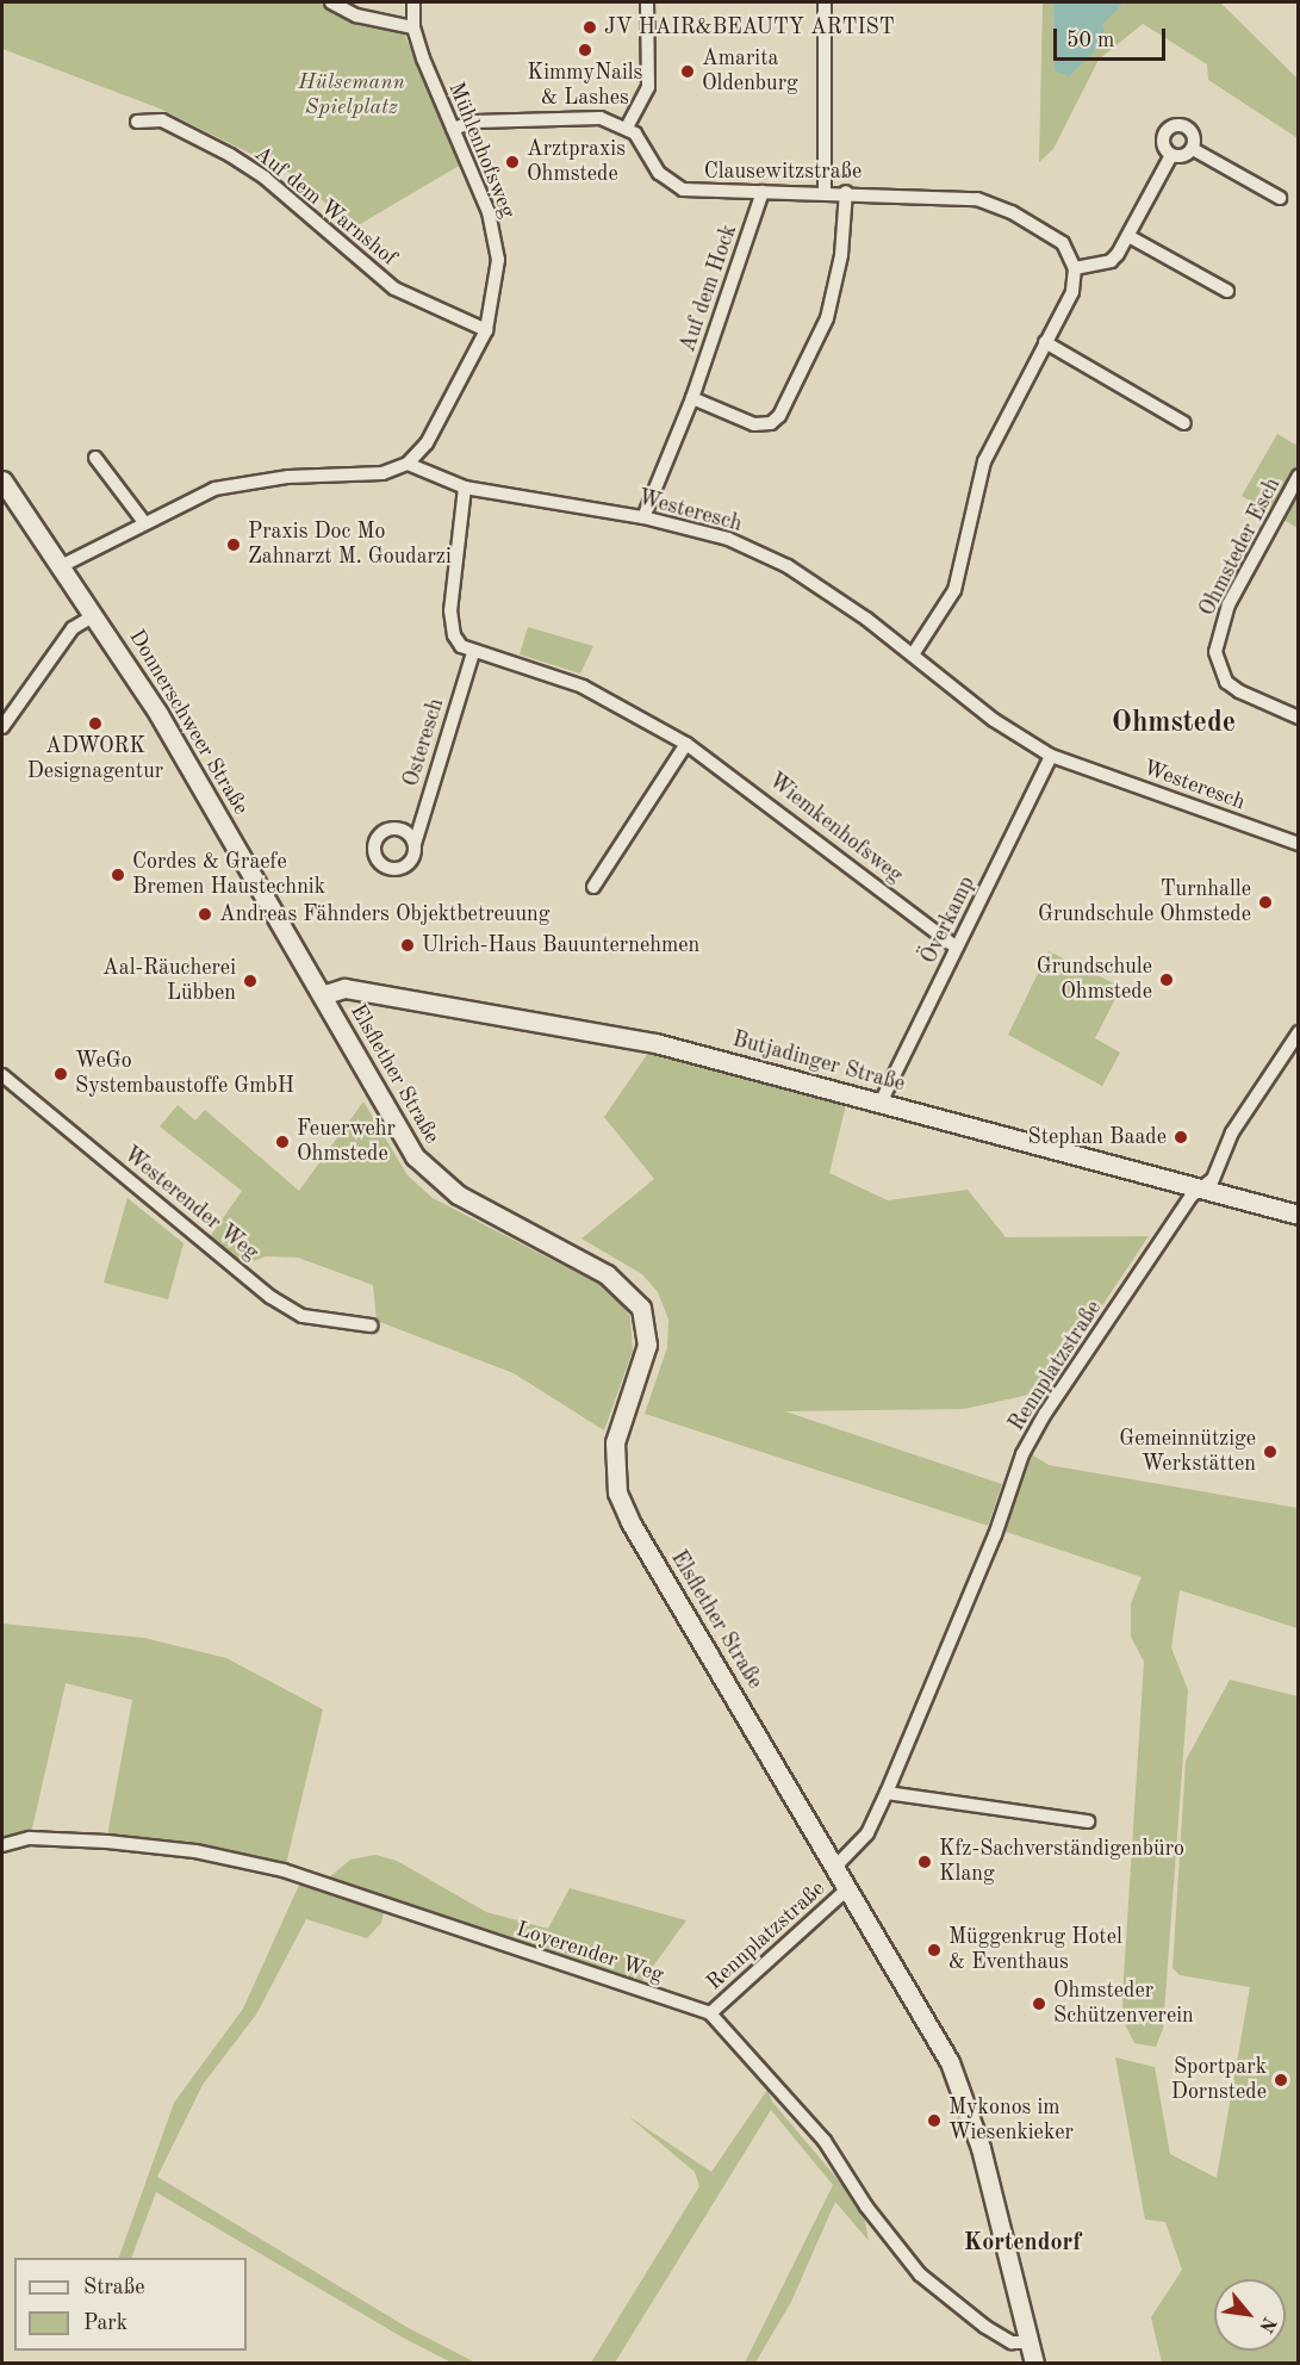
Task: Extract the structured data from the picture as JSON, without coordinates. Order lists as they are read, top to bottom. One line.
{"streets":{"main road":["Donnerschweer Straße","Butjadinger Straße","Elsflether Straße"],"street":["Mühlenhofsweg","Clausewitzstraße","Auf dem Warnshof","Auf dem Hock","Westeresch","Ohmsteder Esch","Osteresch","Wiemkenhofsweg","Överkamp","Westerender Weg","Rennplatzstraße","Loyerender Weg"]},"crossings":[["Mühlenhofsweg","Auf dem Warnshof"],["Mühlenhofsweg","Westeresch"],["Clausewitzstraße","Auf dem Hock"],["Auf dem Hock","Westeresch"],["Westeresch","Överkamp"],["Donnerschweer Straße","Butjadinger Straße"],["Donnerschweer Straße","Elsflether Straße"],["Osteresch","Wiemkenhofsweg"],["Wiemkenhofsweg","Överkamp"],["Överkamp","Butjadinger Straße"],["Butjadinger Straße","Elsflether Straße"],["Butjadinger Straße","Rennplatzstraße"],["Elsflether Straße","Rennplatzstraße"],["Elsflether Straße","Loyerender Weg"],["Rennplatzstraße","Loyerender Weg"]],"districts":["Ohmstede","Kortendorf"],"parks":["Hülsemann Spielplatz"],"places":["JV HAIR&BEAUTY ARTIST","KimmyNails & Lashes","Amarita Oldenburg","Arztpraxis Ohmstede","Praxis Doc Mo Zahnarzt M. Goudarzi","ADWORK Designagentur","Cordes & Graefe Bremen Haustechnik","Turnhalle Grundschule Ohmstede","Andreas Fähnders Objektbetreuung","Ulrich-Haus Bauunternehmen","Grundschule Ohmstede","Aal-Räucherei Lübben","WeGo Systembaustoffe GmbH","Stephan Baade","Feuerwehr Ohmstede","Gemeinnützige Werkstätten","Kfz-Sachverständigenbüro Klang","Müggenkrug Hotel & Eventhaus","Ohmsteder Schützenverein","Sportpark Dornstede","Mykonos im Wiesenkieker"],"legend":["Straße","Park"],"scale_bar":"50 m","north":"bottom right"}
